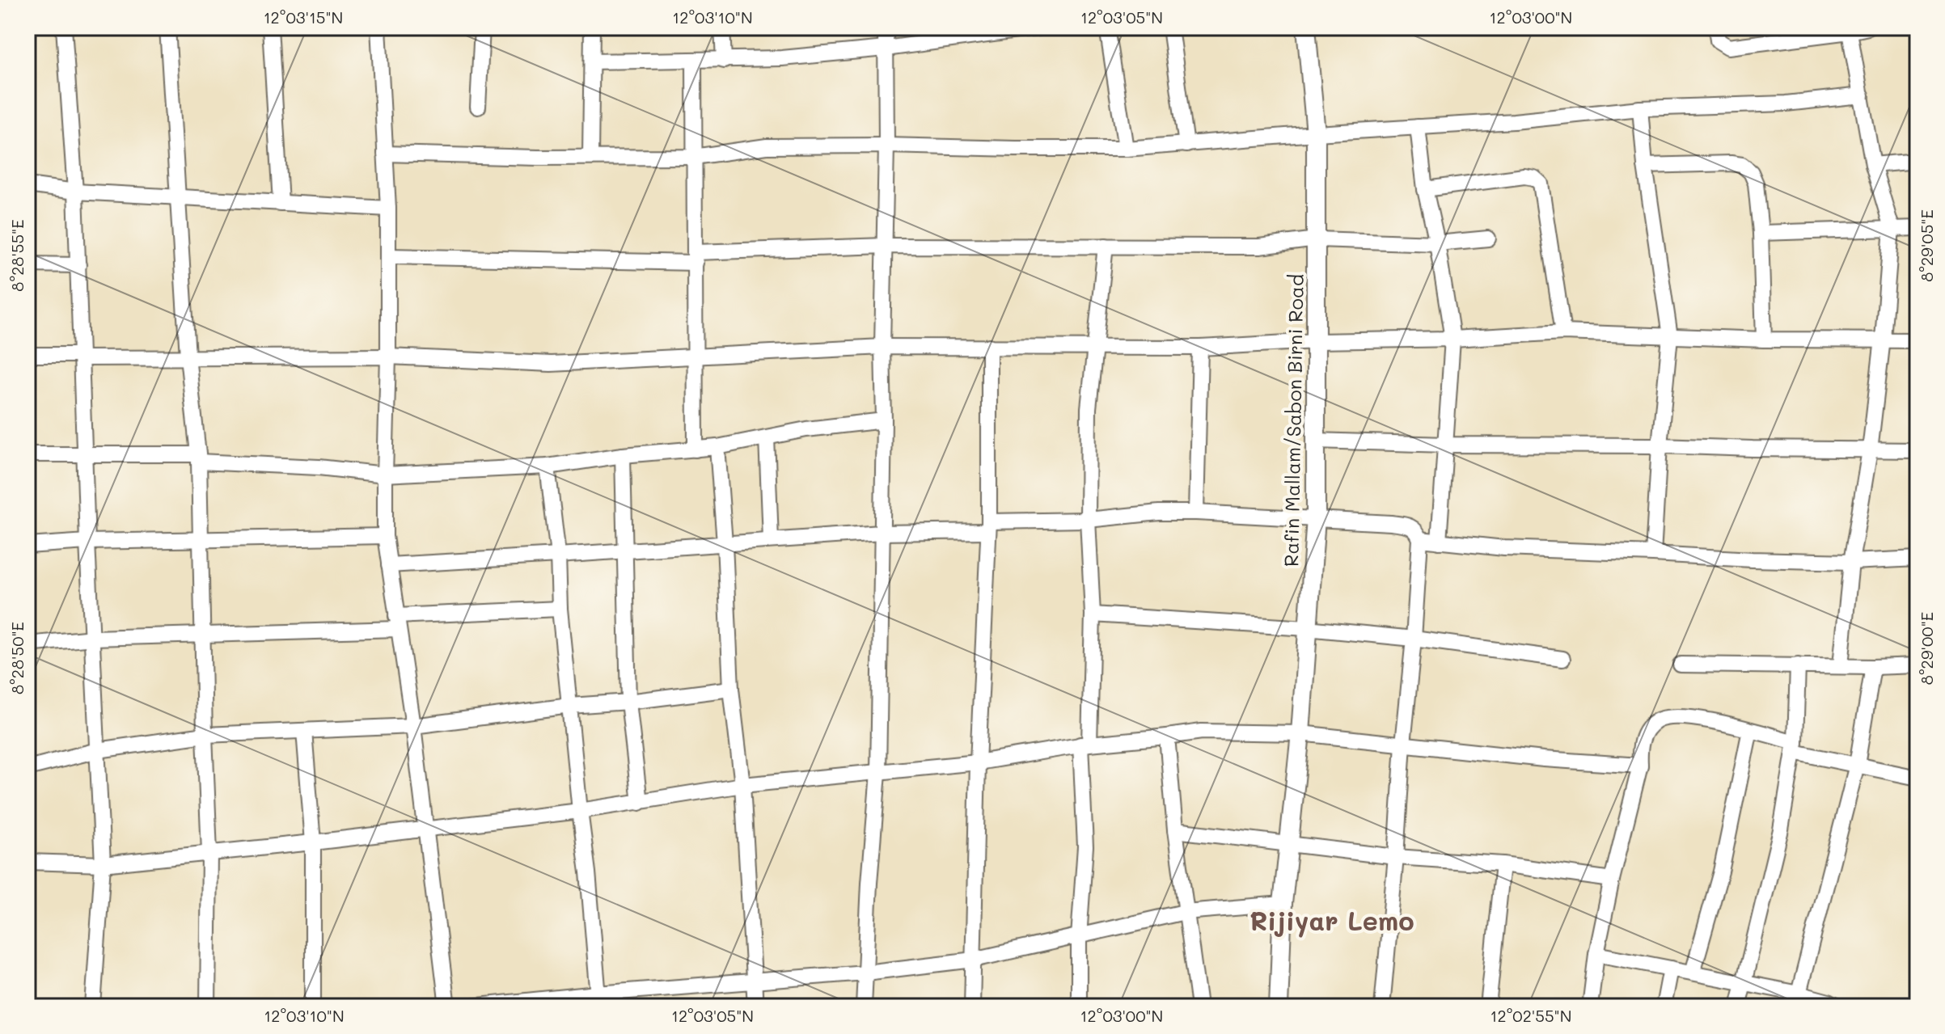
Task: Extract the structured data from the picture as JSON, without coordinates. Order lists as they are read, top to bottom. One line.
{"streets":{"street":["Rafin Mallam/Sabon Birni Road"]},"districts":["Rijiyar Lemo"],"coordinates":["12°03'15\"N","12°03'10\"N","12°03'05\"N","12°03'00\"N","8°29'05\"E","8°28'55\"E","8°29'00\"E","8°28'50\"E","12°02'55\"N"]}
